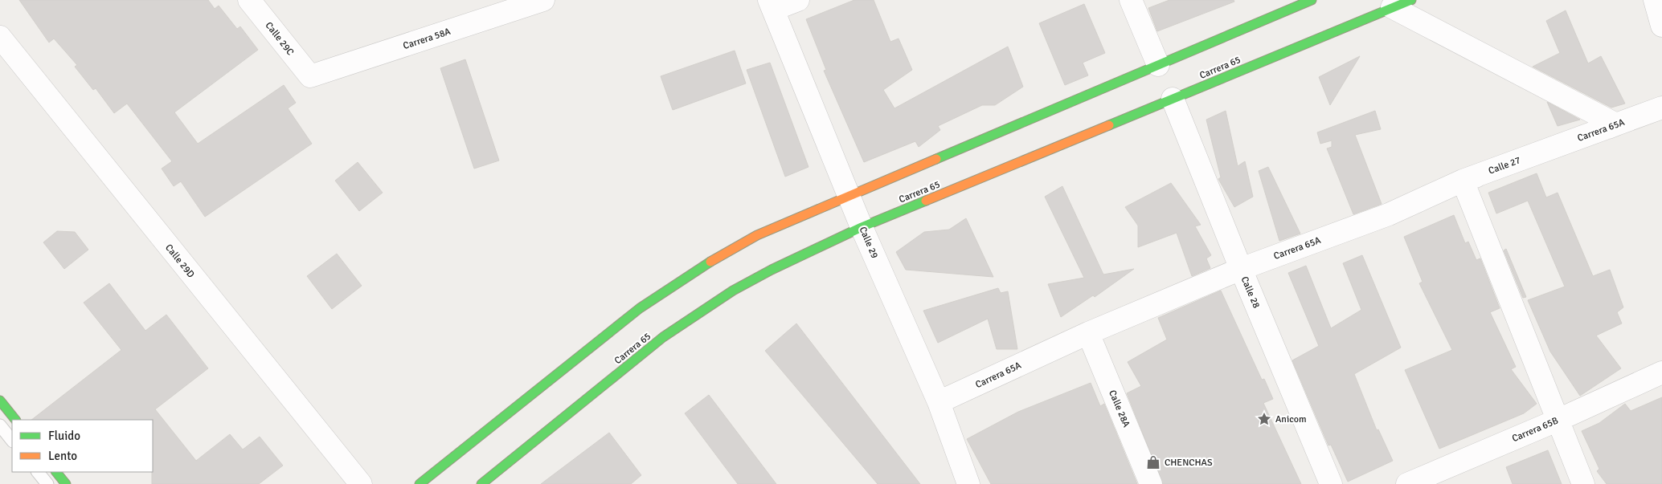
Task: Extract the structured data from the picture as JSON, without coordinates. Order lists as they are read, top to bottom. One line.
{"streets":{"main road":["Carrera 65"],"street":["Calle 29C","Carrera 58A","Carrera 65A","Calle 29","Calle 29D","Calle 28","Calle 28A","Carrera 65B"]},"crossings":[["Calle 29C","Carrera 58A"],["Carrera 65","Calle 29"],["Carrera 65","Calle 28"],["Carrera 65A","Calle 29"],["Carrera 65A","Calle 28"],["Carrera 65A","Calle 28A"]],"places":{"place":["Anicom"],"shop":["CHENCHAS"]},"legend":["Fluido","Lento"]}
